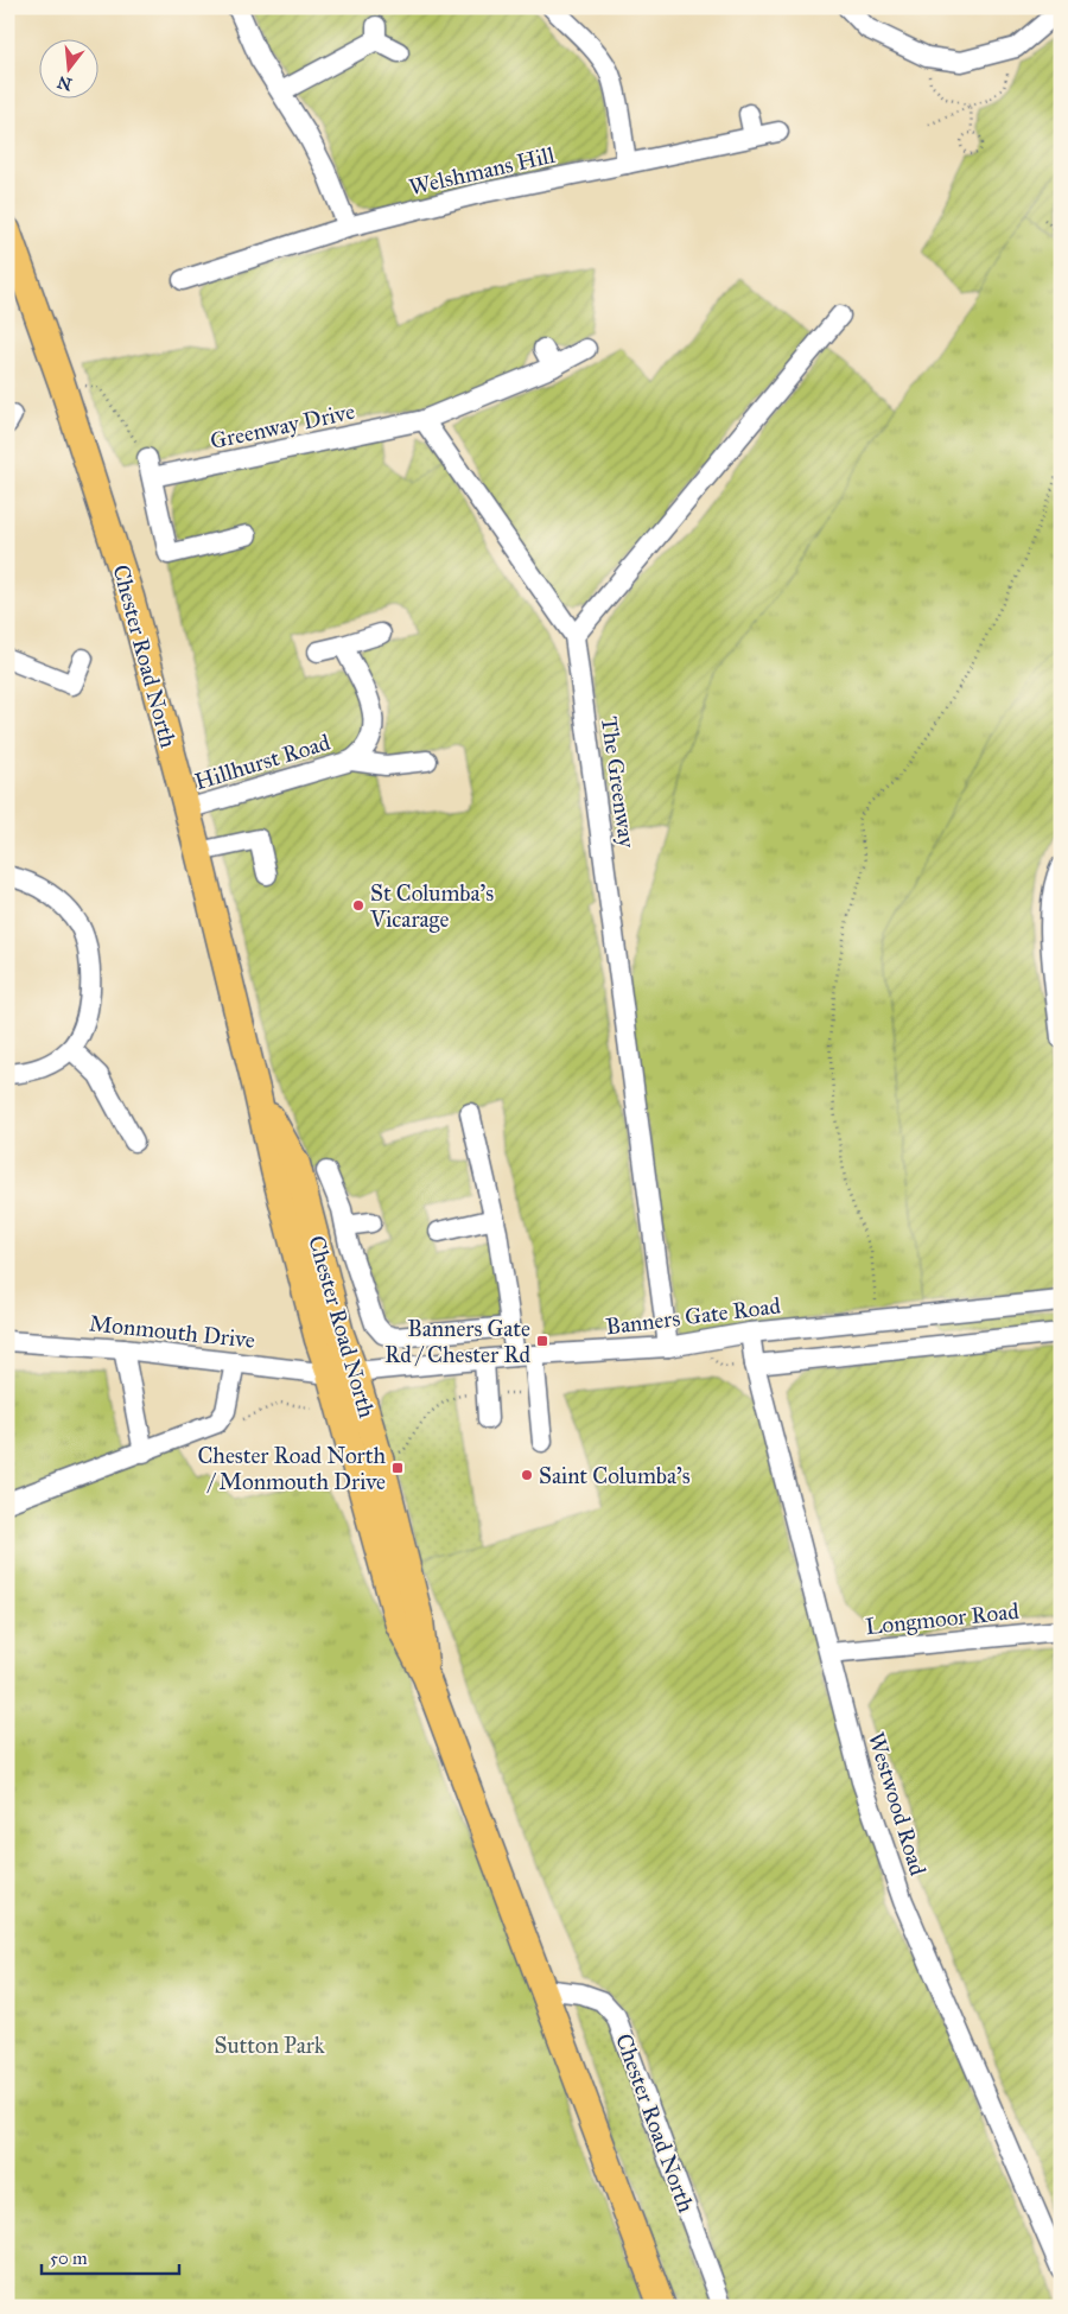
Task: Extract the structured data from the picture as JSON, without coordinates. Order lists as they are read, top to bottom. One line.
{"streets":{"highway":["Chester Road North"],"street":["Welshmans Hill","Greenway Drive","Hillhurst Road","The Greenway","Banners Gate Road","Monmouth Drive","Longmoor Road","Westwood Road"]},"crossings":[["Chester Road North","Hillhurst Road"],["Chester Road North","Banners Gate Road"],["Chester Road North","Monmouth Drive"],["The Greenway","Banners Gate Road"],["Banners Gate Road","Monmouth Drive"],["Banners Gate Road","Westwood Road"],["Longmoor Road","Westwood Road"]],"parks":["Sutton Park"],"places":{"other":["St Columba's Vicarage","Saint Columba's"],"transit":["Banners Gate Rd / Chester Rd","Chester Road North / Monmouth Drive"]},"scale_bar":"50 m","north":"bottom"}
